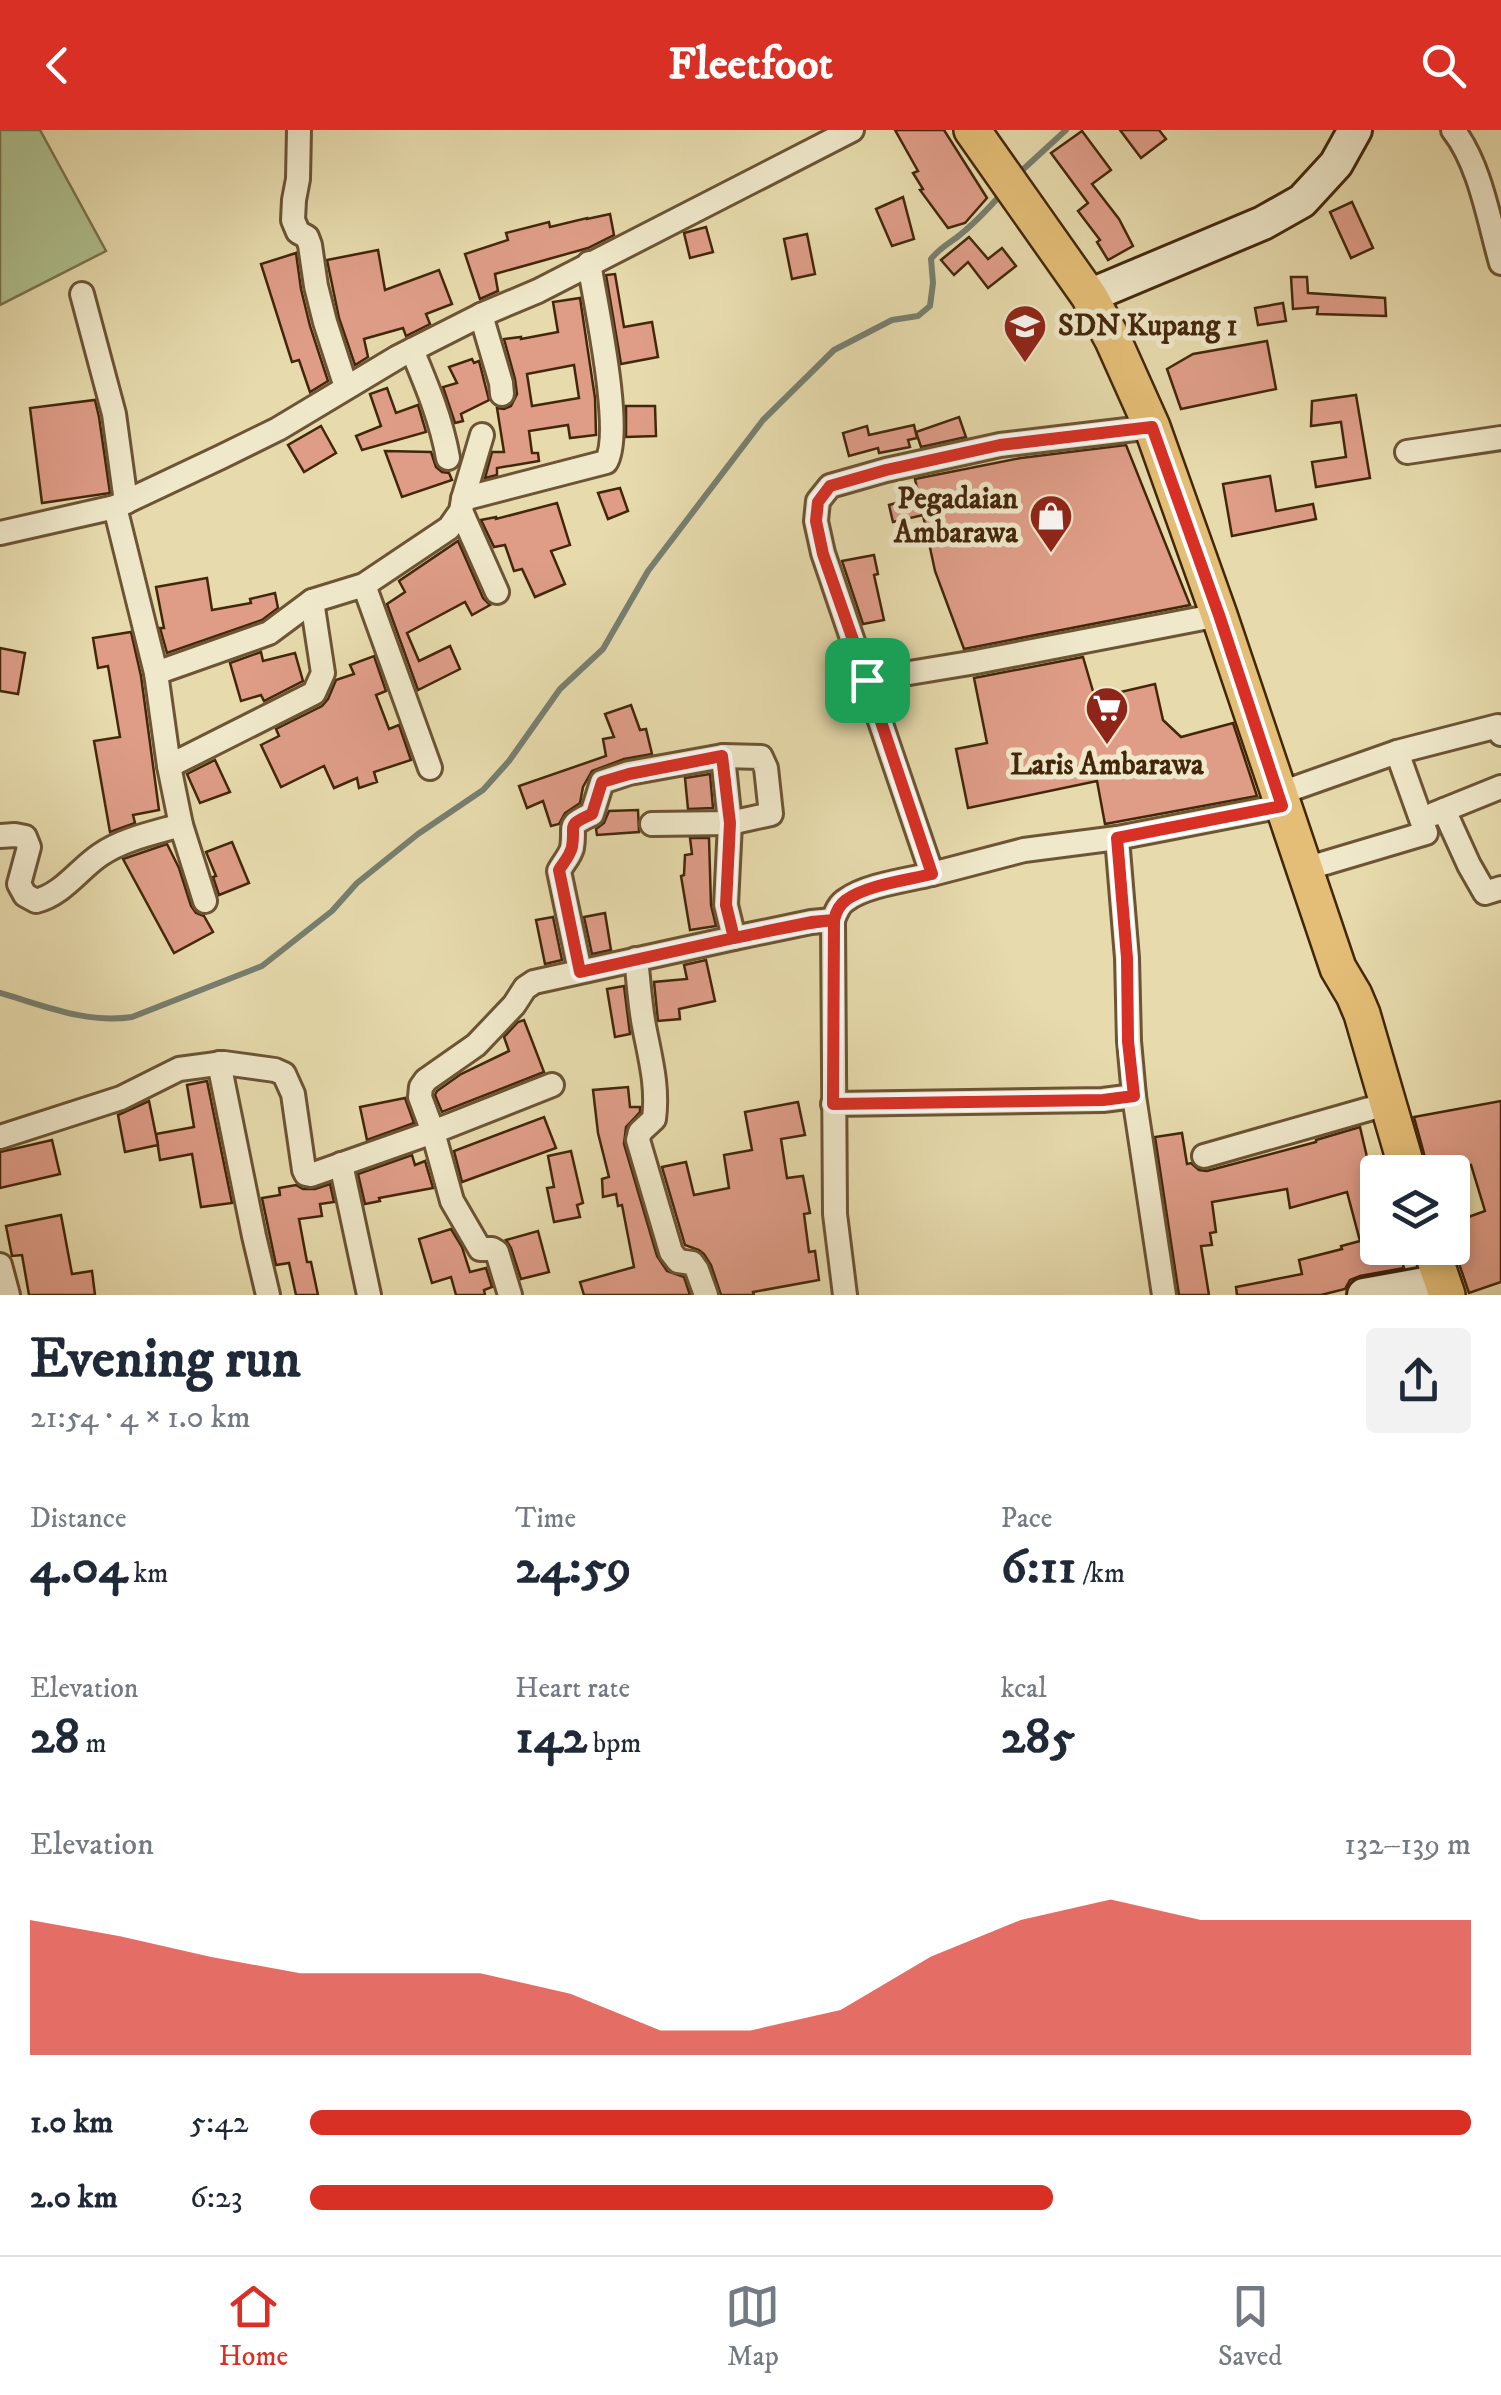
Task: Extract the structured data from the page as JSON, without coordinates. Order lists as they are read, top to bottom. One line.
{"places":{"school or university":["SDN Kupang 1"],"shop":["Pegadaian Ambarawa"],"supermarket":["Laris Ambarawa"]},"page":{"header":"Fleetfoot","heading":["Evening run","21:54 · 4 × 1.0 km"],"stats":[["Distance","4.04 km"],["Time","24:59"],["Pace","6:11 /km"],["Elevation","28 m"],["Heart rate","142 bpm"],["kcal","285"]],"chart":["Elevation","132–139 m"],"list":[{"name":"1.0 km","note":"5:42"},{"name":"2.0 km","note":"6:23"}],"tabs":["Home","Map","Saved"]}}
